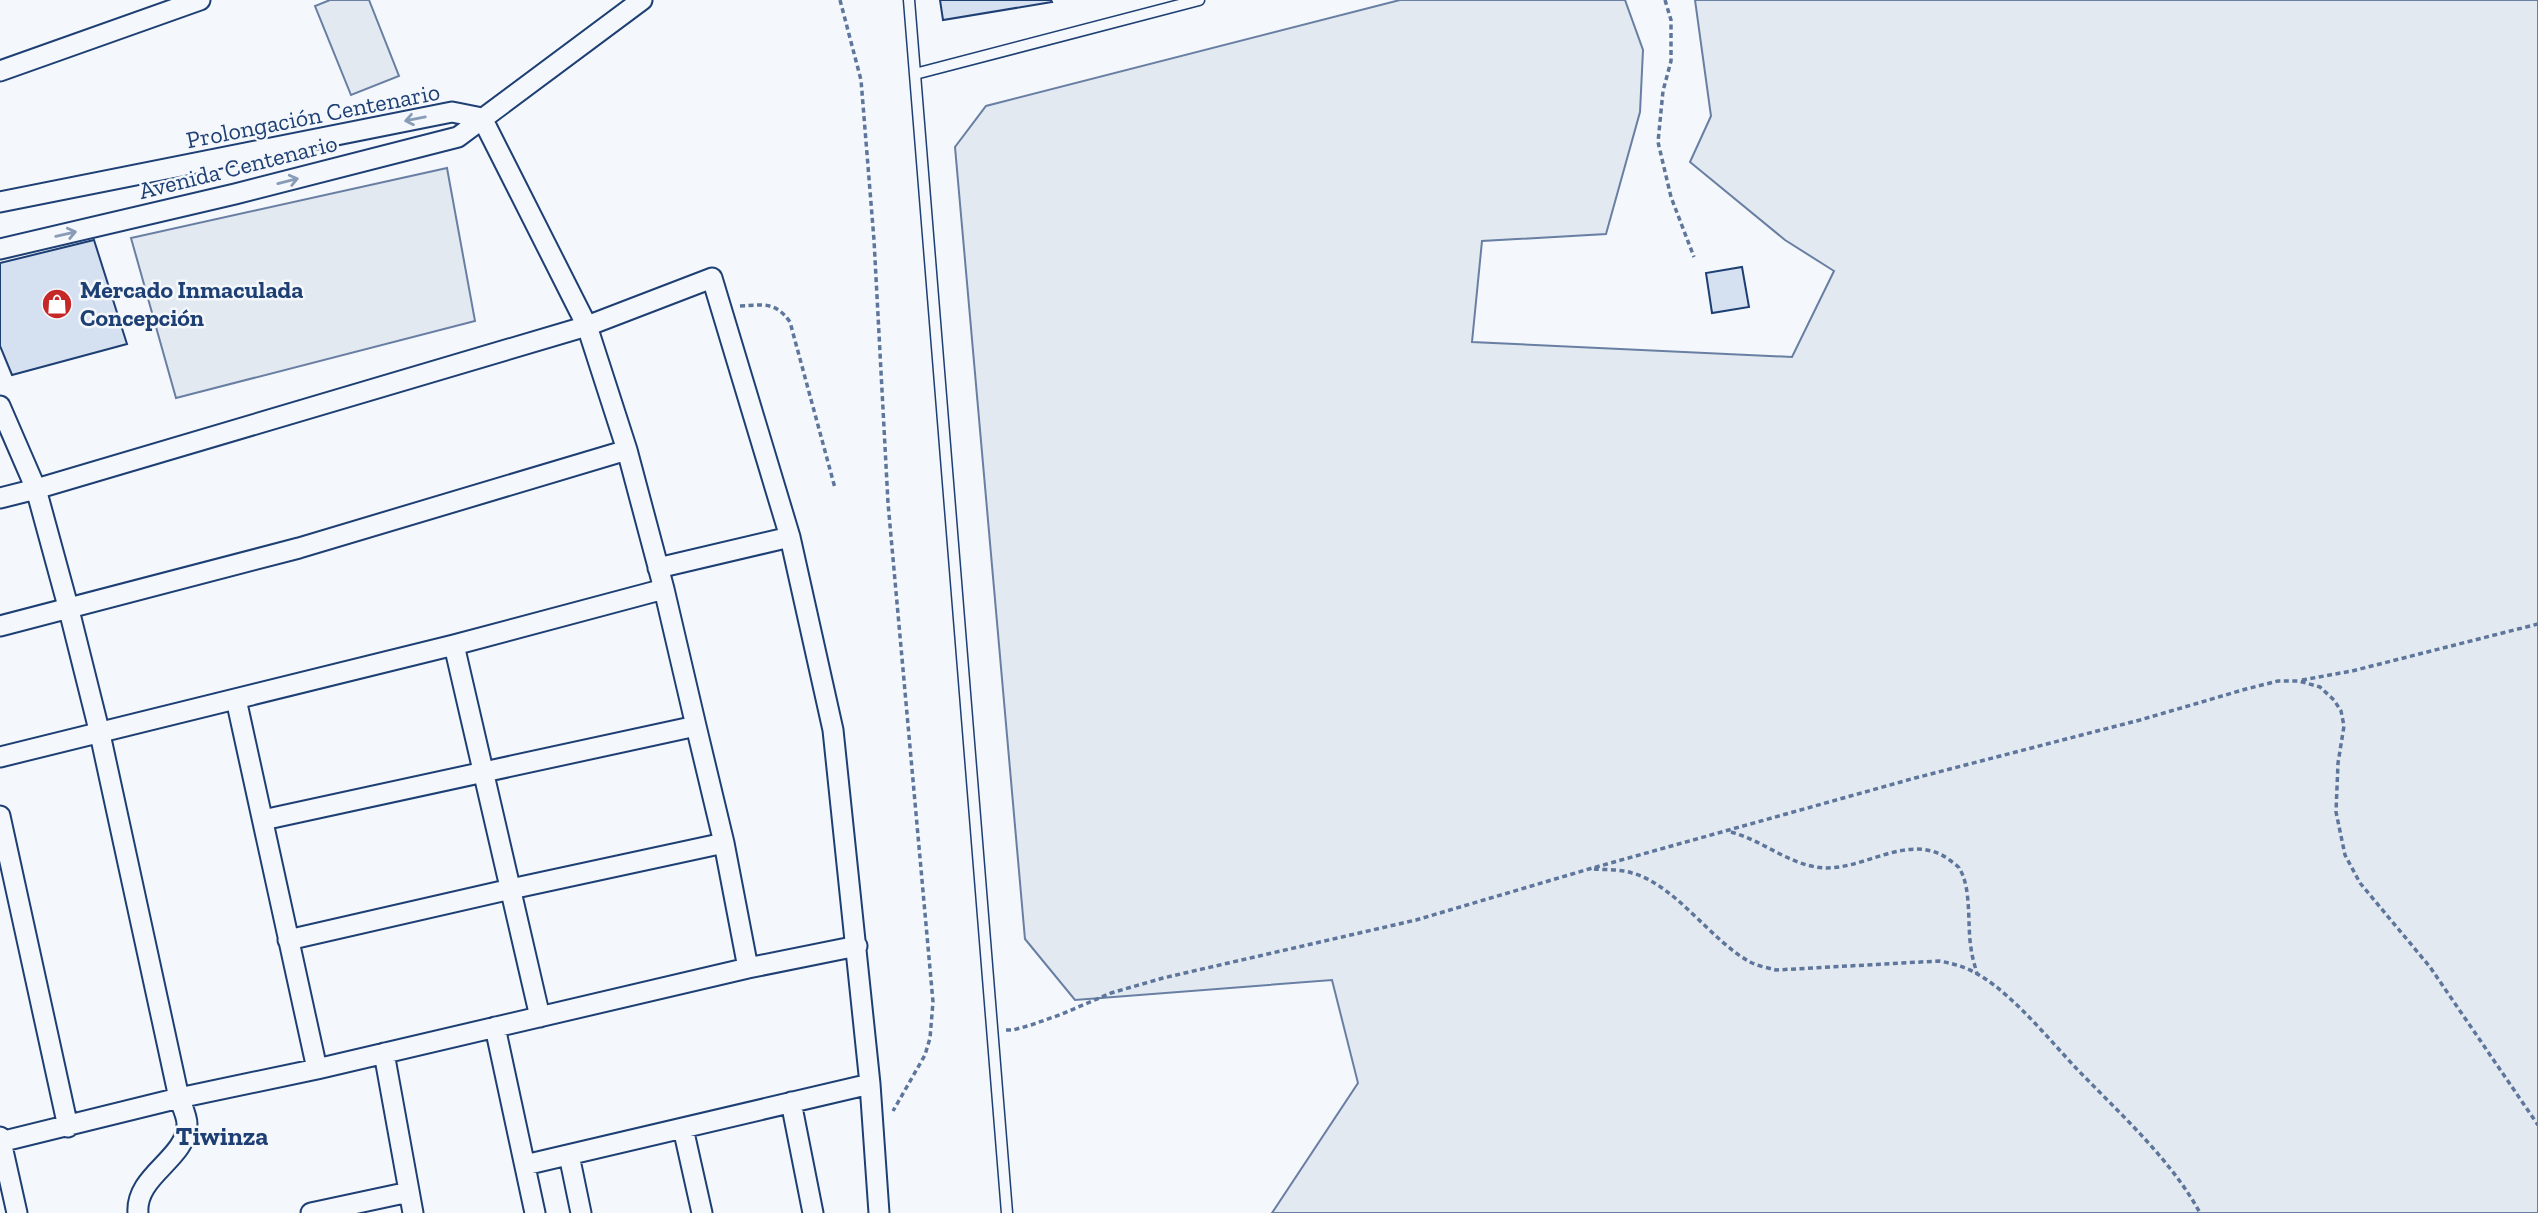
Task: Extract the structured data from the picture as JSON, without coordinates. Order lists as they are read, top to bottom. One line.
{"streets":{"street":["Prolongación Centenario","Avenida Centenario"]},"crossings":[["Prolongación Centenario","Avenida Centenario"]],"one_way":["Avenida Centenario"],"districts":["Tiwinza"],"places":{"shop":["Mercado Inmaculada Concepción"]}}
